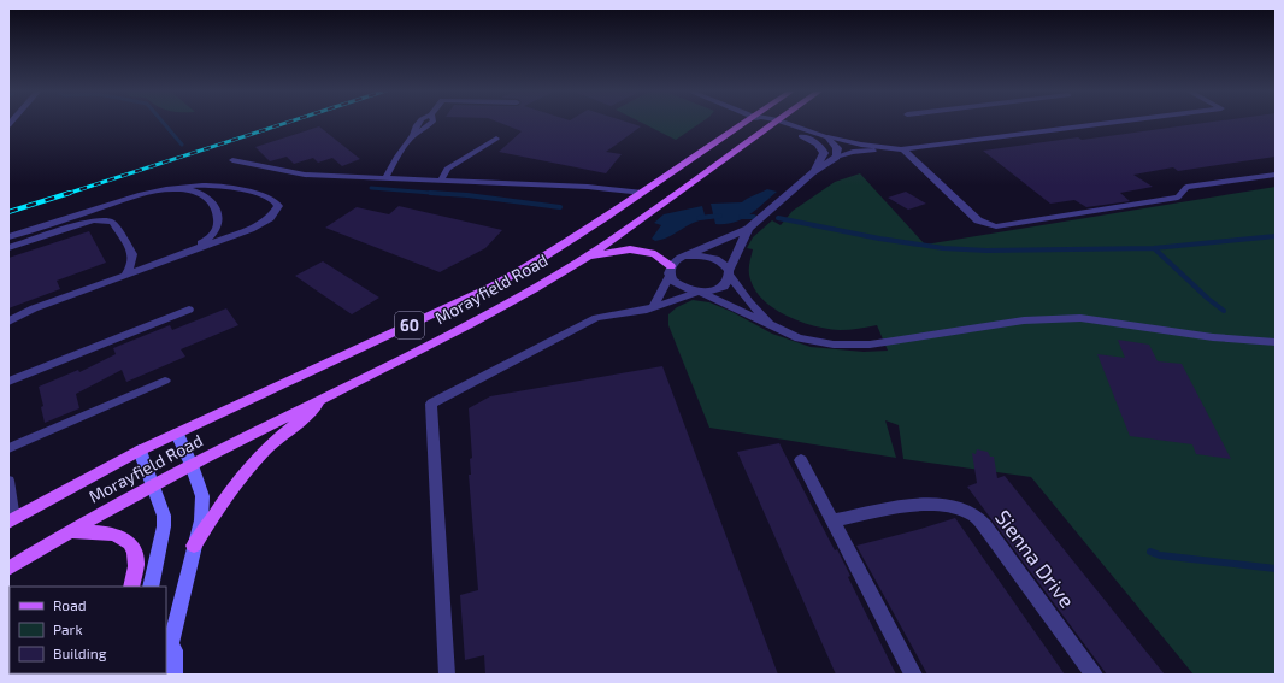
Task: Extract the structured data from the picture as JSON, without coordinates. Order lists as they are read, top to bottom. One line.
{"streets":{"main road":["Morayfield Road","60"],"street":["Sienna Drive"]},"legend":["Road","Park","Building"]}
